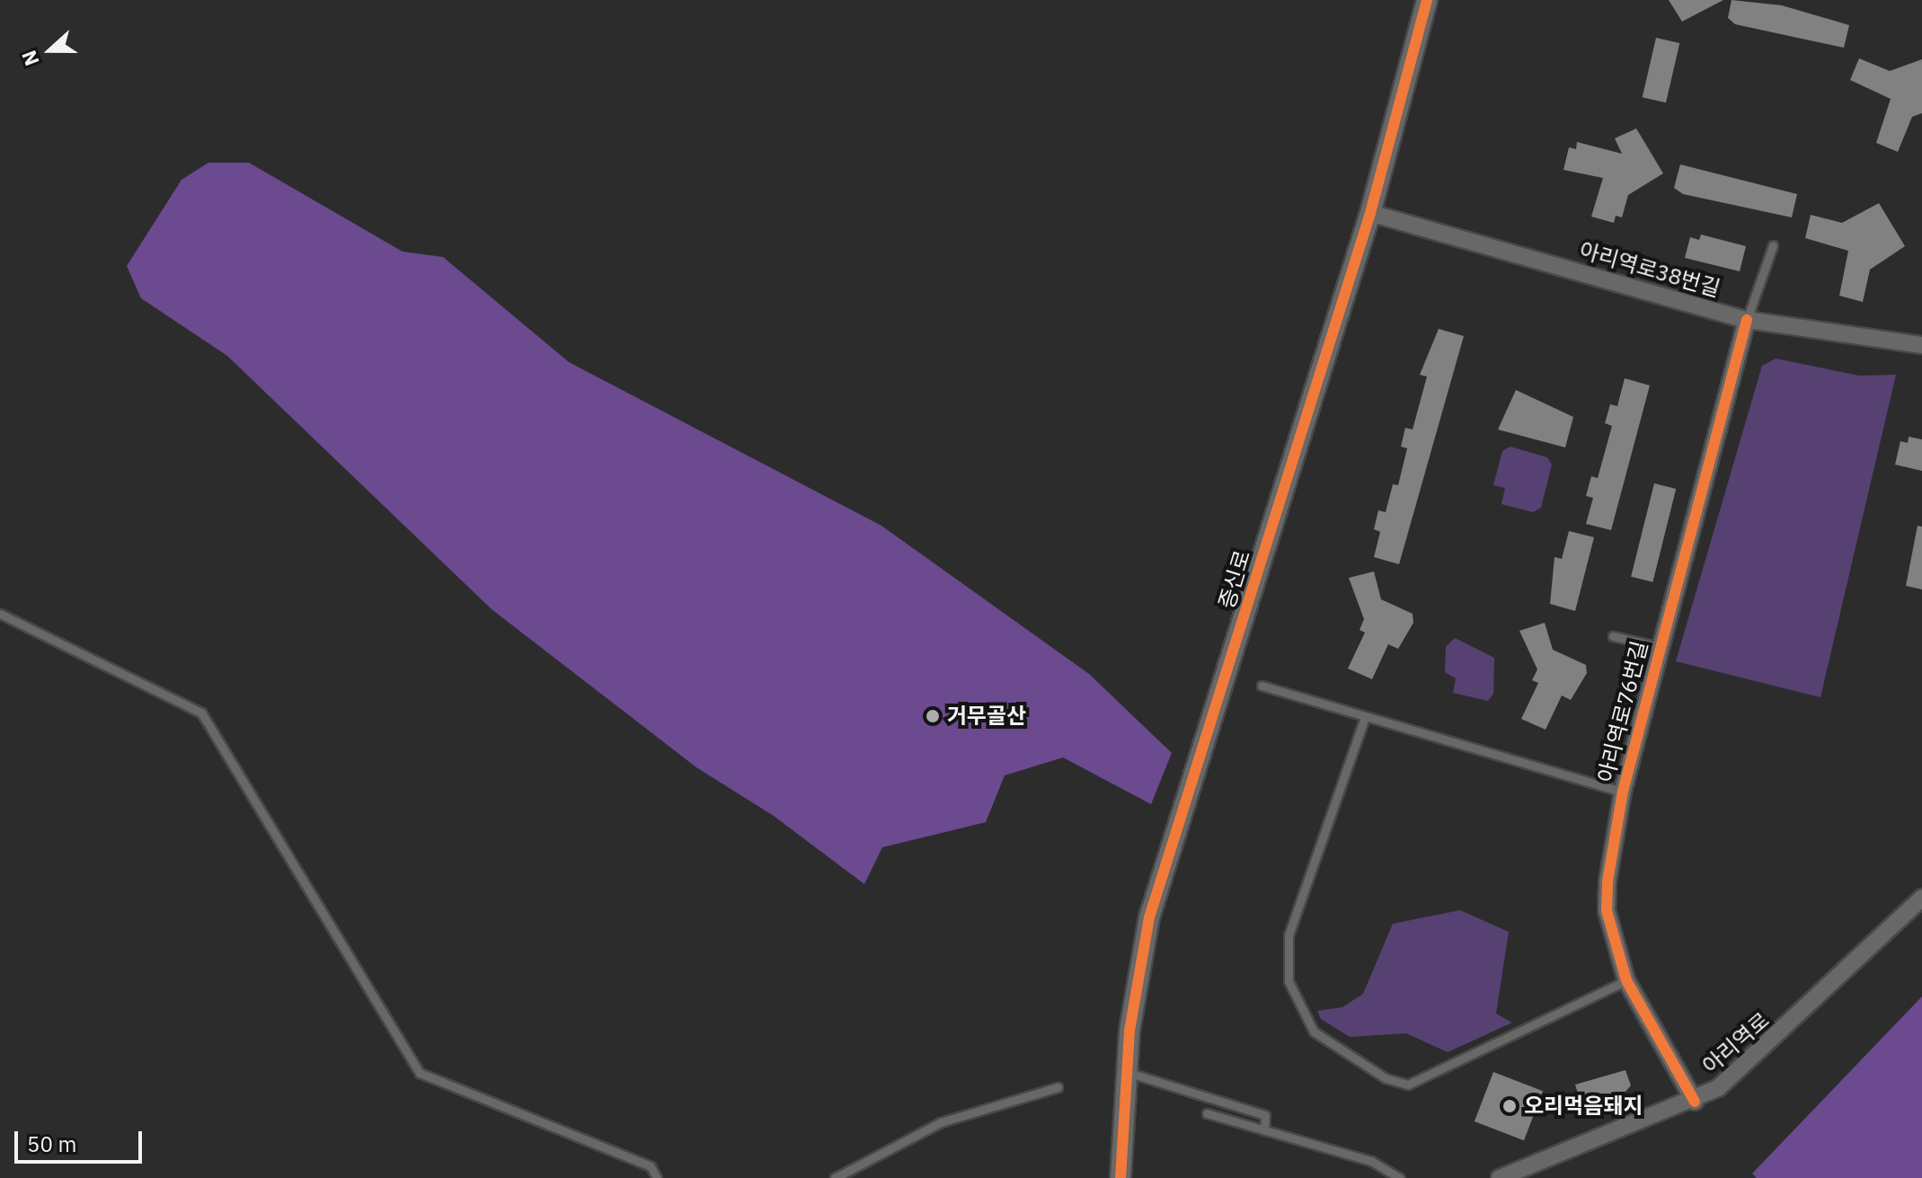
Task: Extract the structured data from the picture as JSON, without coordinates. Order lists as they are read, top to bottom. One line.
{"streets":{"street":["아리역로38번길","증신로","아리역로76번길","아리역로"]},"crossings":[["아리역로38번길","증신로"],["아리역로38번길","아리역로76번길"],["아리역로76번길","아리역로"]],"places":["거무골산","오리먹음돼지"],"scale_bar":"50 m","north":"left"}
